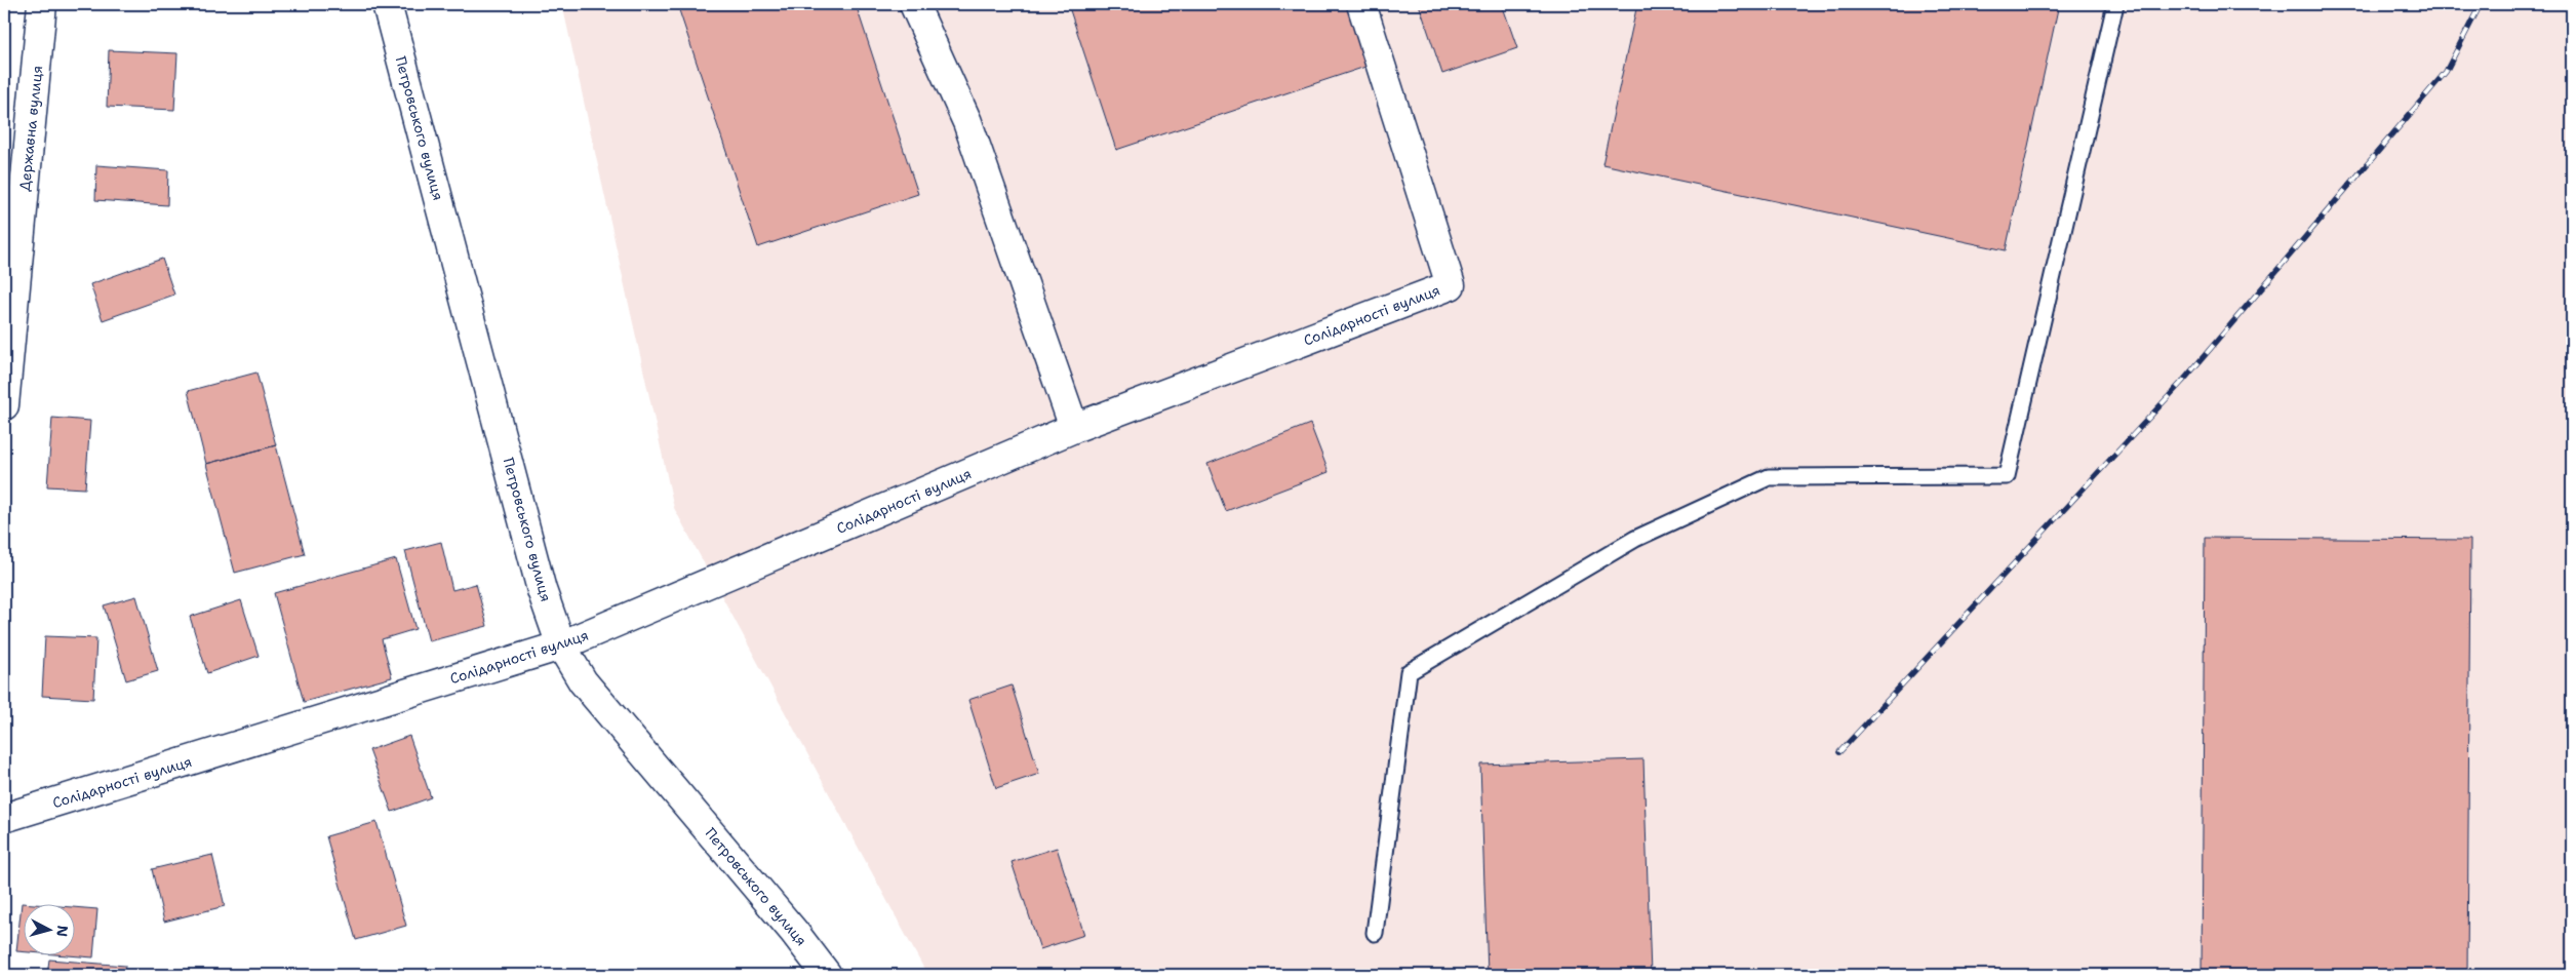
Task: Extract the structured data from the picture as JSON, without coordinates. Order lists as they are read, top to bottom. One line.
{"streets":{"street":["Державна вулиця","Петровського вулиця","Солідарності вулиця"]},"crossings":[["Петровського вулиця","Солідарності вулиця"]],"north":"right"}
